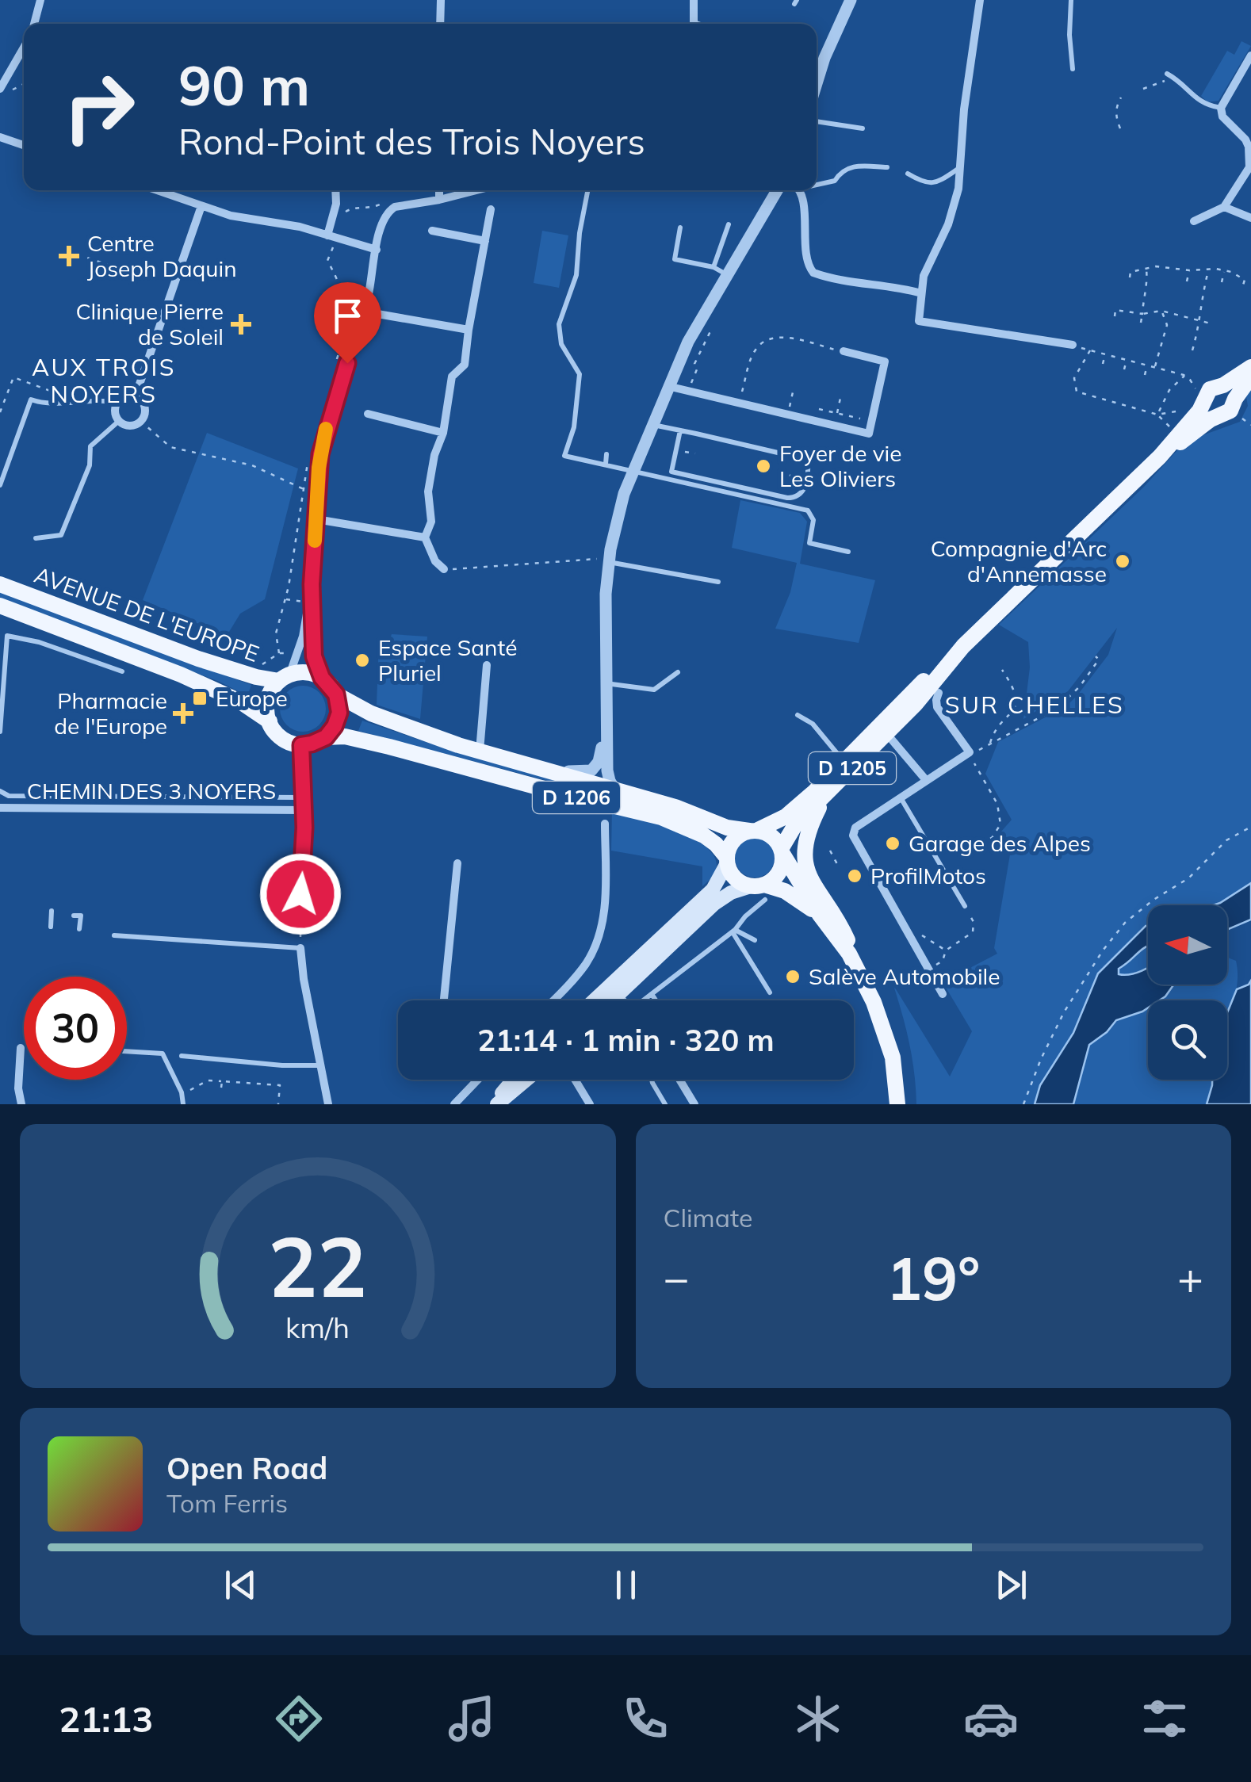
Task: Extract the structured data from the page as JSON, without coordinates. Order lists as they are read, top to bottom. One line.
{"streets":{"main road":["AVENUE DE L'EUROPE","D 1205","D 1206"],"street":["CHEMIN DES 3 NOYERS"]},"crossings":[["AVENUE DE L'EUROPE","D 1206"],["D 1205","D 1206"]],"districts":["AUX TROIS NOYERS","SUR CHELLES"],"places":{"health":["Centre Joseph Daquin","Clinique Pierre de Soleil","Pharmacie de l'Europe"],"other":["Foyer de vie Les Oliviers","Compagnie d'Arc d'Annemasse","Espace Santé Pluriel","Garage des Alpes","ProfilMotos","Salève Automobile"],"transit":["Europe"]},"north":"left","page":{"turn":["90 m","Rond-Point des Trois Noyers"],"limit":"30","trip":"21:14 · 1 min · 320 m","tile":"Climate","heat":["−","19°","+"],"song":["Open Road","Tom Ferris"],"tabs":"21:13","gauge":["22","km/h"]}}
